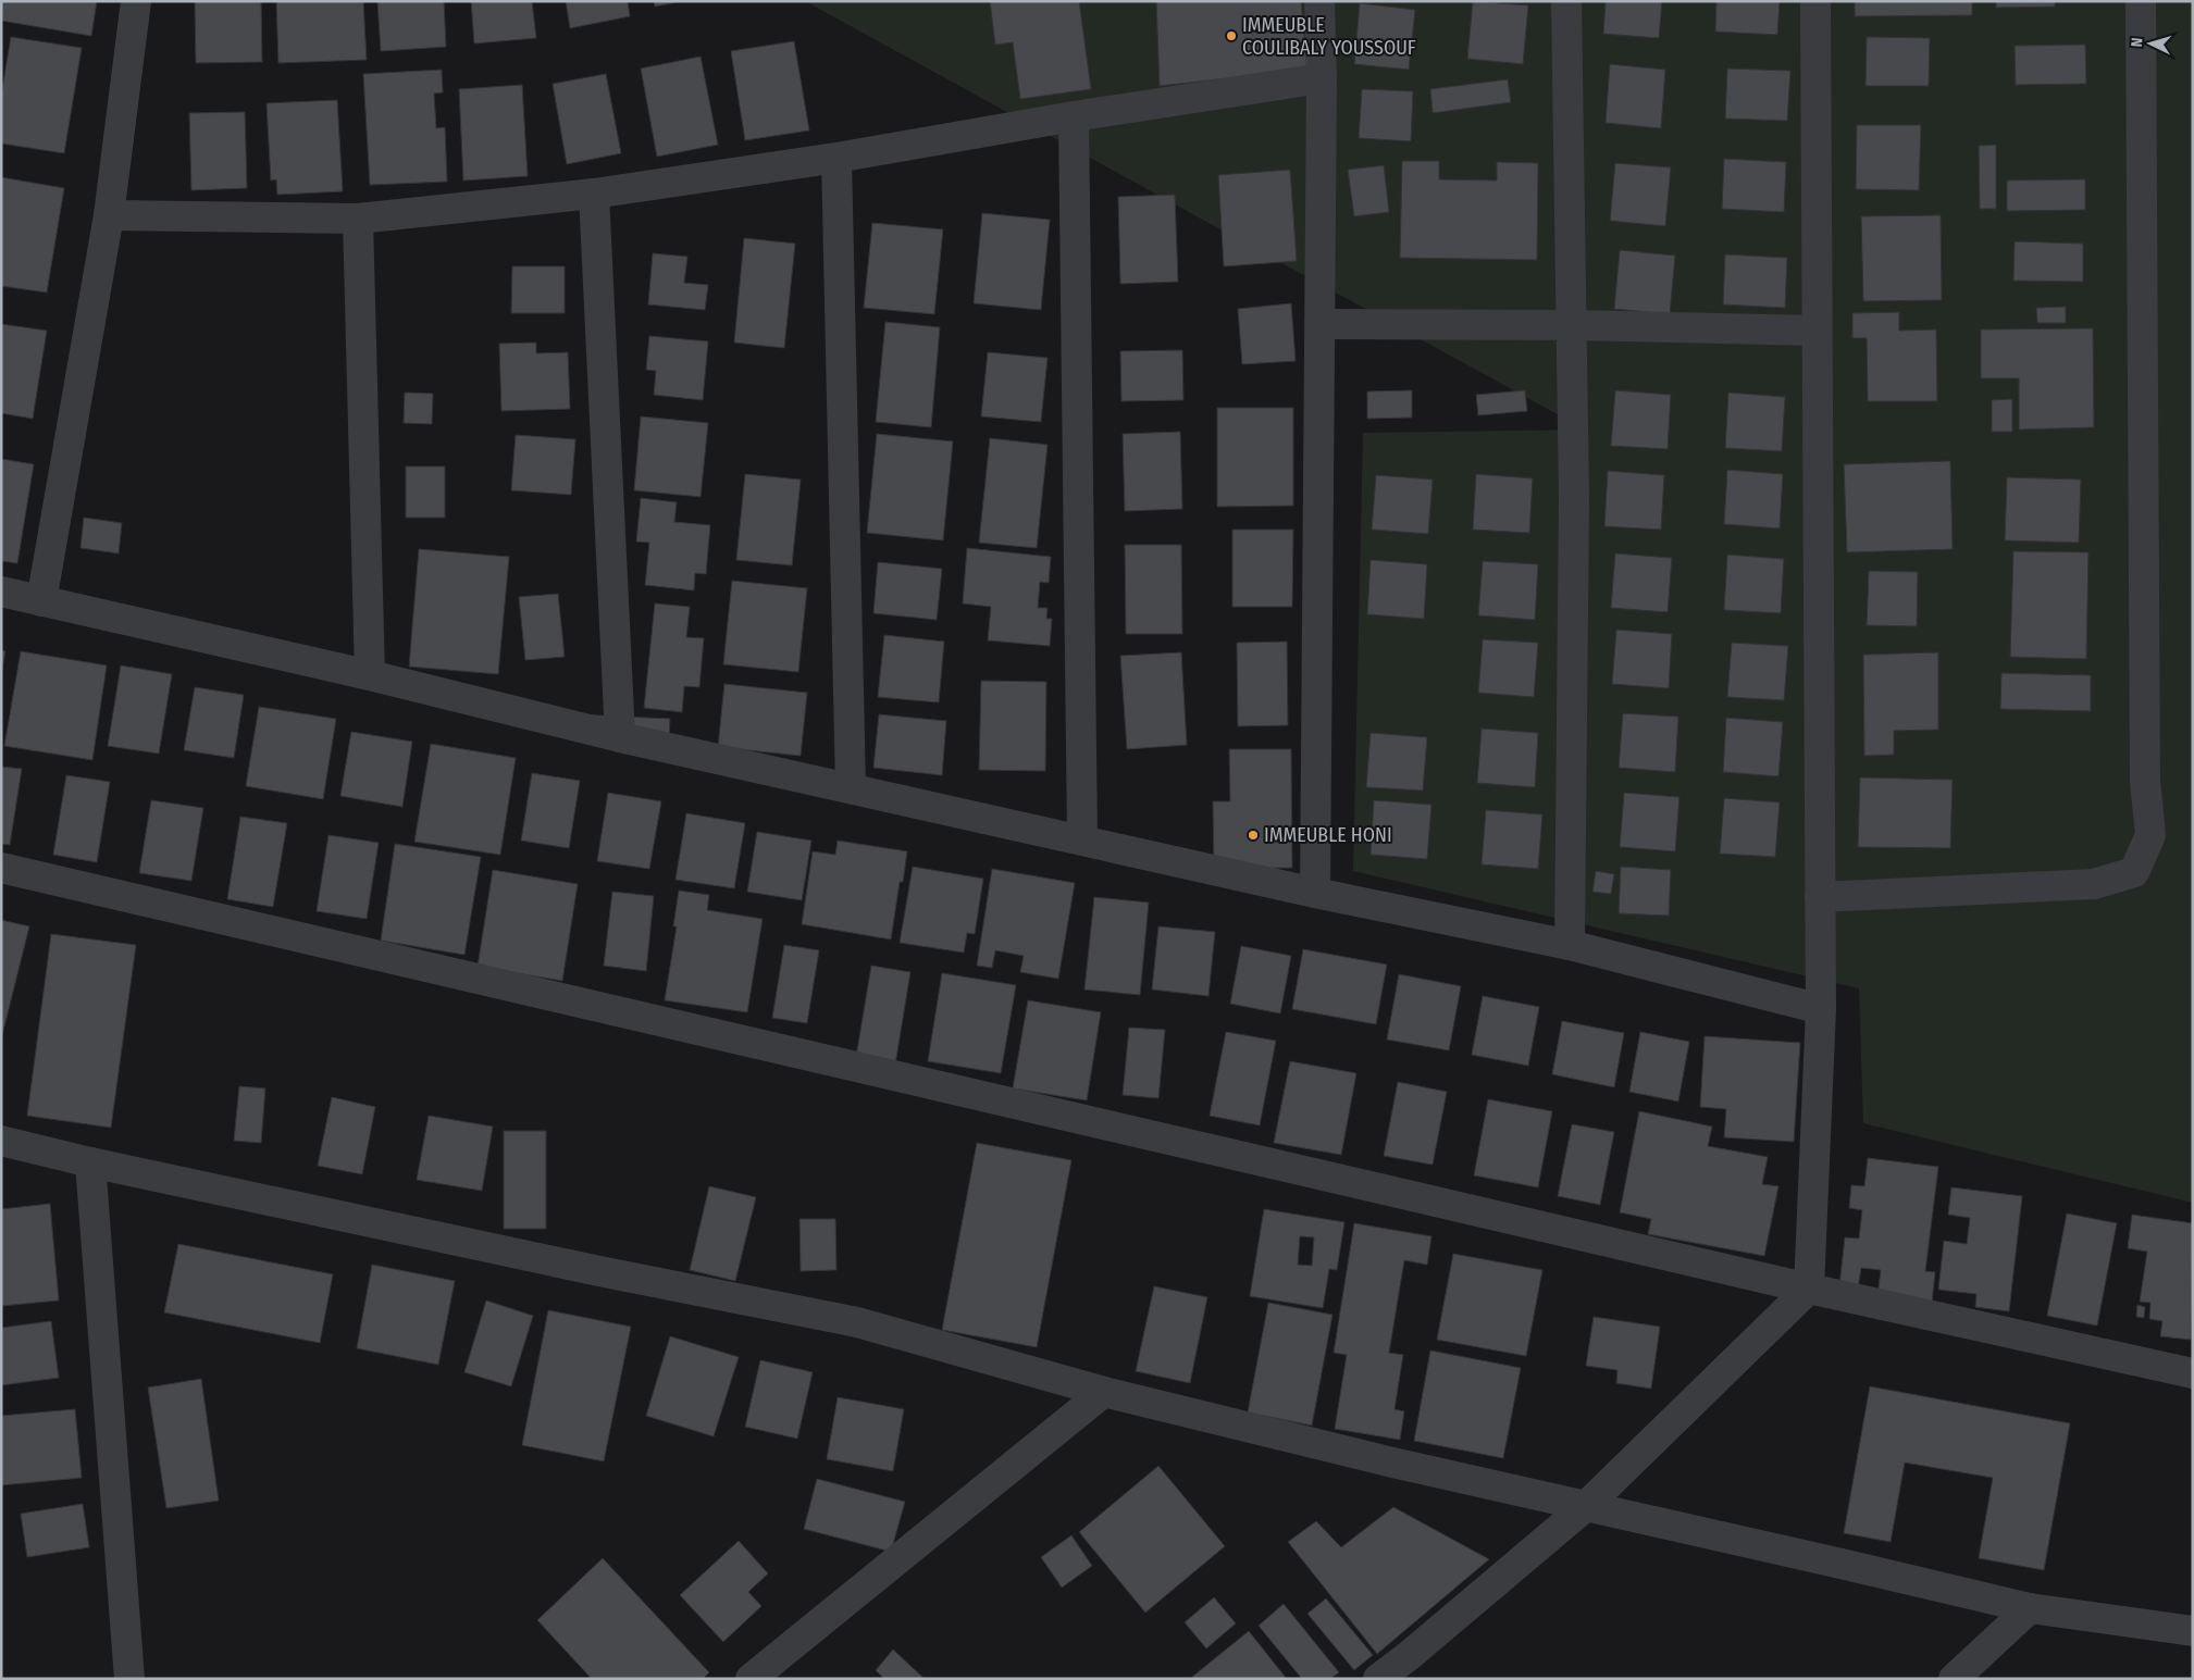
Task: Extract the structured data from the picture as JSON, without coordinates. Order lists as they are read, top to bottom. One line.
{"places":["IMMEUBLE COULIBALY YOUSSOUF","IMMEUBLE HONI"],"north":"left"}
